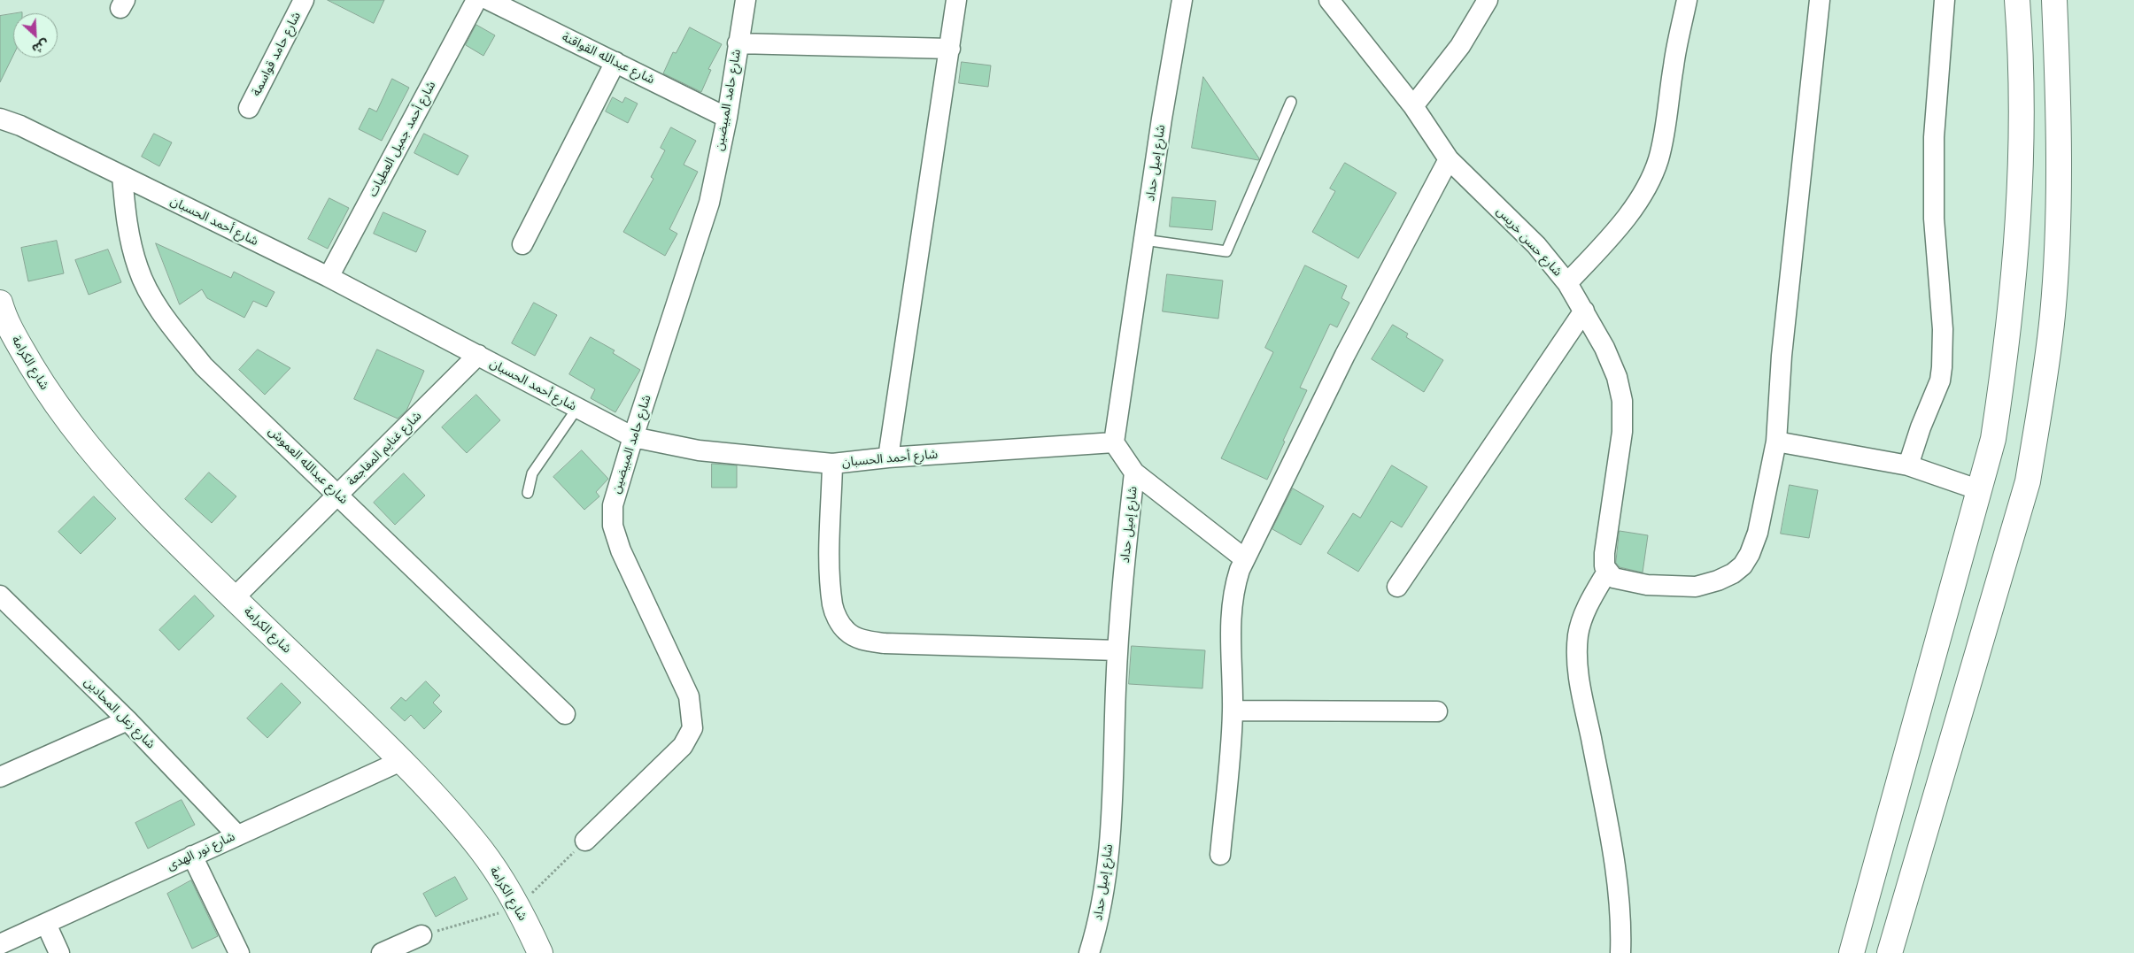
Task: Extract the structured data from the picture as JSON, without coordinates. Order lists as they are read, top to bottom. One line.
{"streets":{"main road":["شارع الكرامة"],"street":["شارع حامد قواسمة","شارع عبدالله القواقنة","شارع حامد المبيضين","شارع أحمد جميل العطيات","شارع إميل حداد","شارع أحمد الحسبان","شارع حسن خريس","شارع غنايم المفاجعة","شارع عبدالله العموش","شارع زعل المحادين","شارع نور الهدى"]},"crossings":[["شارع عبدالله القواقنة","شارع حامد المبيضين"],["شارع حامد المبيضين","شارع أحمد الحسبان"],["شارع أحمد جميل العطيات","شارع أحمد الحسبان"],["شارع إميل حداد","شارع أحمد الحسبان"],["شارع أحمد الحسبان","شارع غنايم المفاجعة"],["شارع أحمد الحسبان","شارع عبدالله العموش"],["شارع الكرامة","شارع غنايم المفاجعة"],["شارع الكرامة","شارع نور الهدى"],["شارع غنايم المفاجعة","شارع عبدالله العموش"],["شارع زعل المحادين","شارع نور الهدى"]],"north":"bottom right"}
